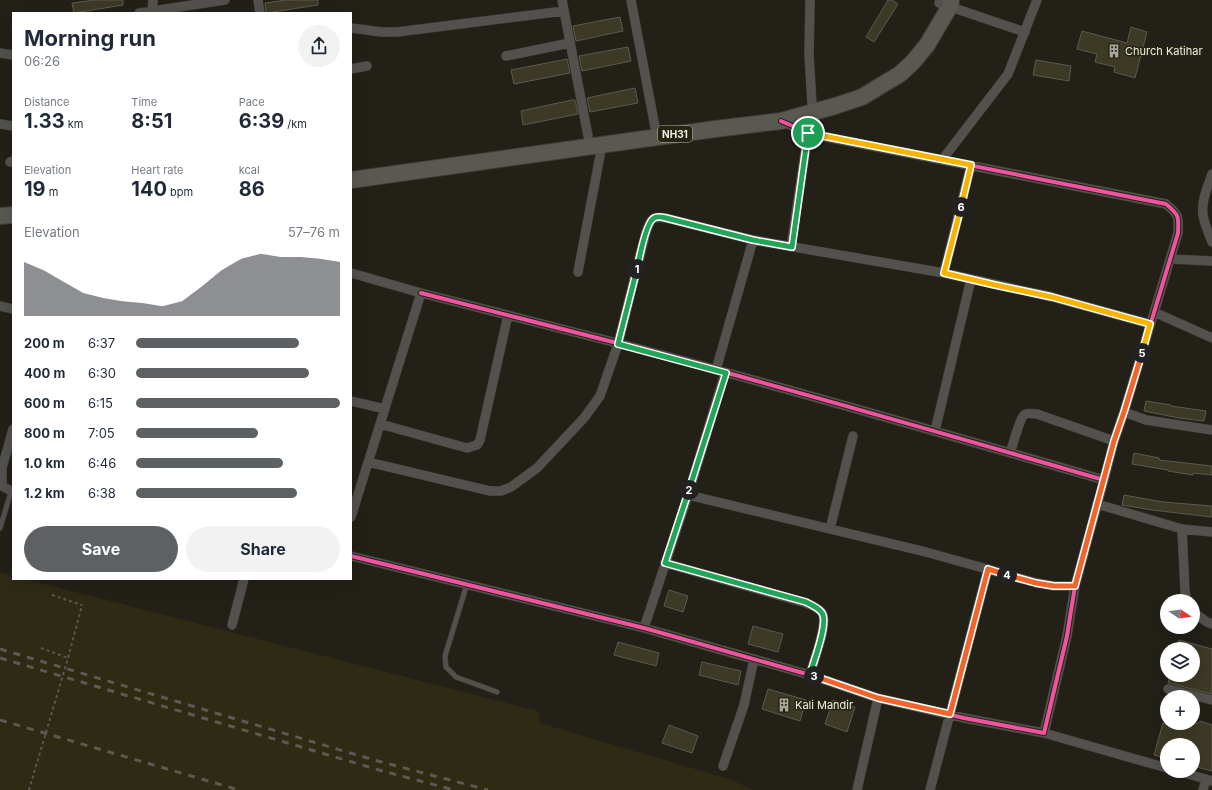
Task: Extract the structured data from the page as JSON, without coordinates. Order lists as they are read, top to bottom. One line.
{"streets":{"highway":["NH31"]},"places":{"building":["Church Katihar","Kali Mandir"]},"north":"right","page":{"heading":["Morning run","06:26"],"stats":[["Distance","1.33 km"],["Time","8:51"],["Pace","6:39 /km"],["Elevation","19 m"],["Heart rate","140 bpm"],["kcal","86"]],"pins":["6","1","5","2","4","3"],"chart":["Elevation","57–76 m"],"list":[{"name":"200 m","note":"6:37"},{"name":"400 m","note":"6:30"},{"name":"600 m","note":"6:15"},{"name":"800 m","note":"7:05"},{"name":"1.0 km","note":"6:46"},{"name":"1.2 km","note":"6:38"}],"buttons":["Save","Share"],"map_buttons":["+","−"]}}
